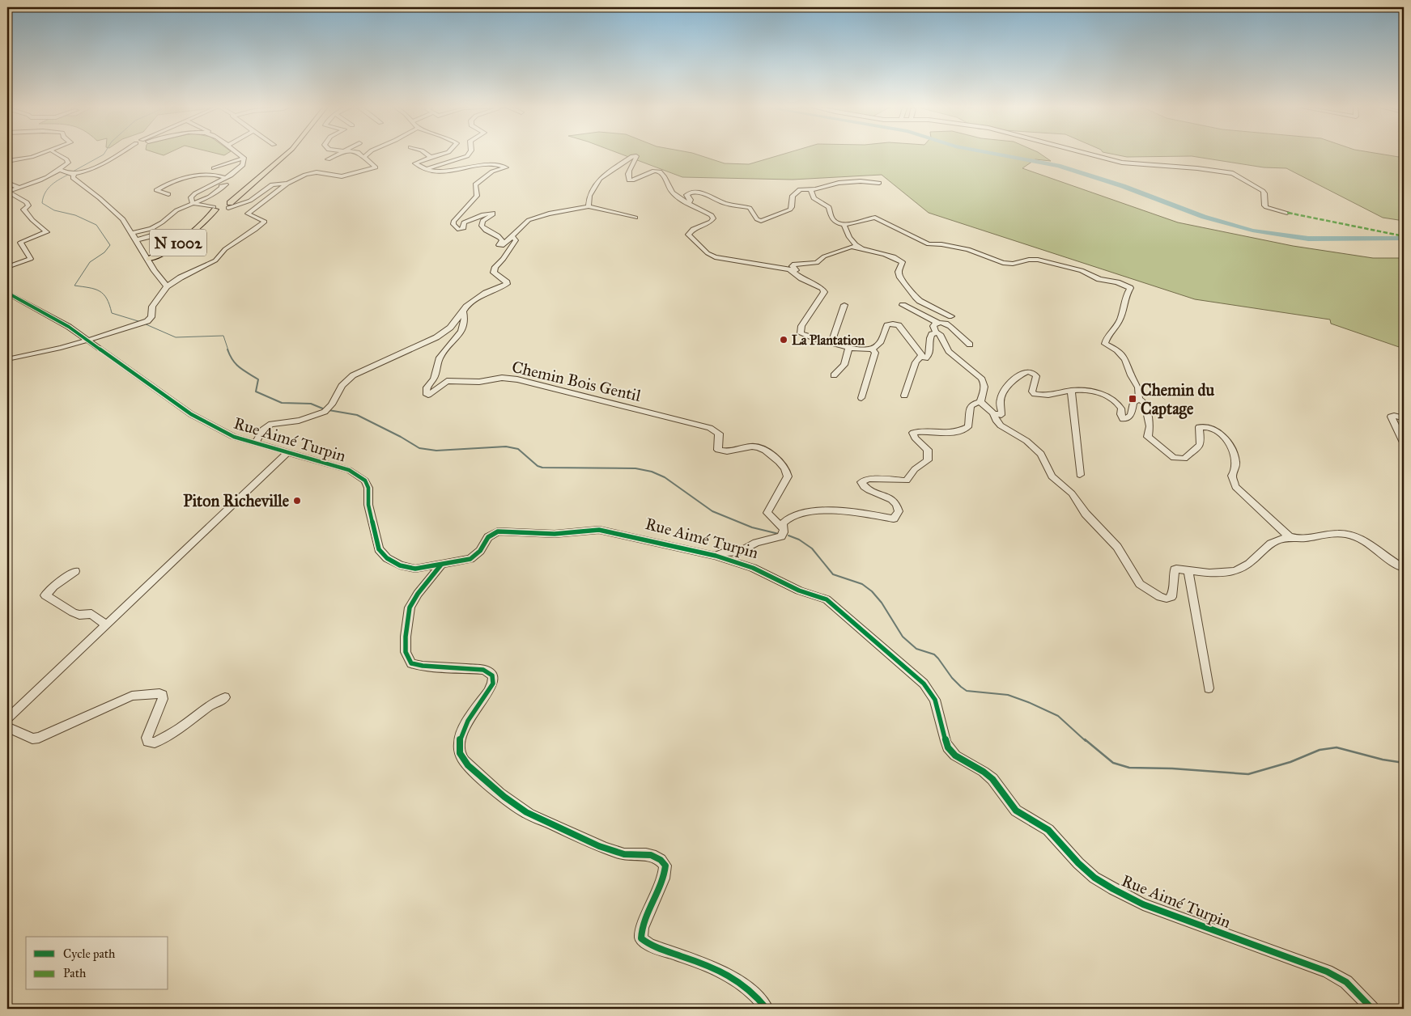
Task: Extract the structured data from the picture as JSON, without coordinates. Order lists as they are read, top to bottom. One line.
{"streets":{"main road":["N 1002"],"street":["Chemin Bois Gentil","Rue Aimé Turpin"]},"places":{"other":["La Plantation","Piton Richeville"],"transit":["Chemin du Captage"]},"legend":["Cycle path","Path"]}
